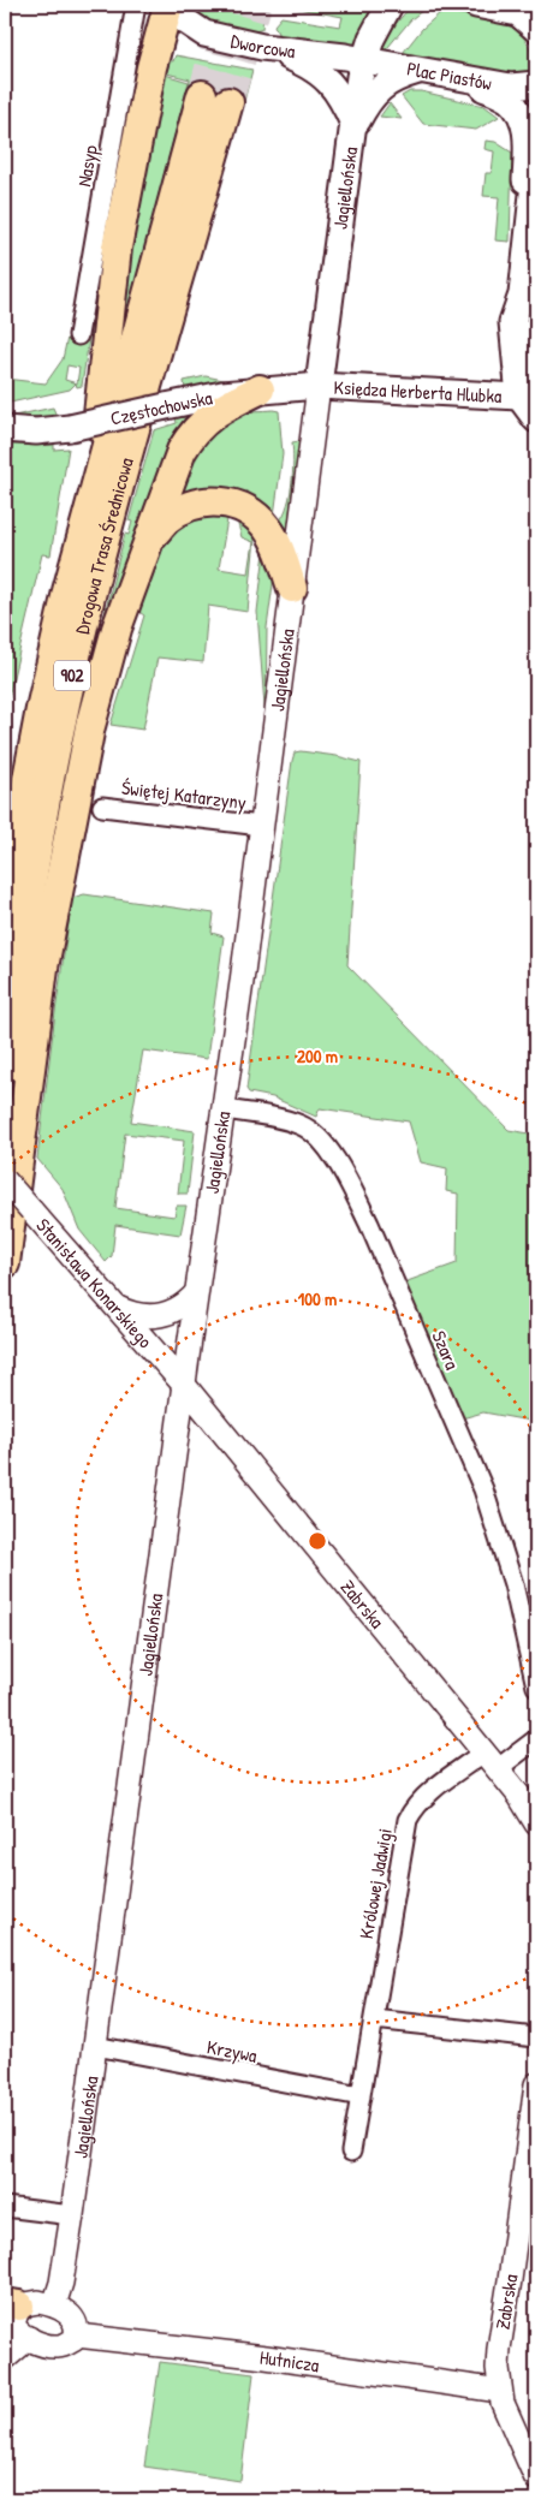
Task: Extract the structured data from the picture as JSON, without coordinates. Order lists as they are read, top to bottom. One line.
{"streets":{"main road":["Dworcowa","Plac Piastów","Jagiellońska","Księdza Herberta Hlubka","Częstochowska","Drogowa Trasa Średnicowa","902"],"street":["Nasyp","Świętej Katarzyny","Stanisława Konarskiego","Szara","Zabrska","Królowej Jadwigi","Krzywa","Hutnicza"]},"crossings":[["Dworcowa","Plac Piastów"],["Dworcowa","Jagiellońska"],["Plac Piastów","Jagiellońska"],["Jagiellońska","Księdza Herberta Hlubka"],["Jagiellońska","Częstochowska"],["Jagiellońska","Świętej Katarzyny"],["Jagiellońska","Stanisława Konarskiego"],["Jagiellońska","Szara"],["Jagiellońska","Zabrska"],["Jagiellońska","Krzywa"],["Księdza Herberta Hlubka","Częstochowska"],["Stanisława Konarskiego","Zabrska"],["Zabrska","Królowej Jadwigi"],["Zabrska","Hutnicza"]],"rings":["200 m","100 m"]}
